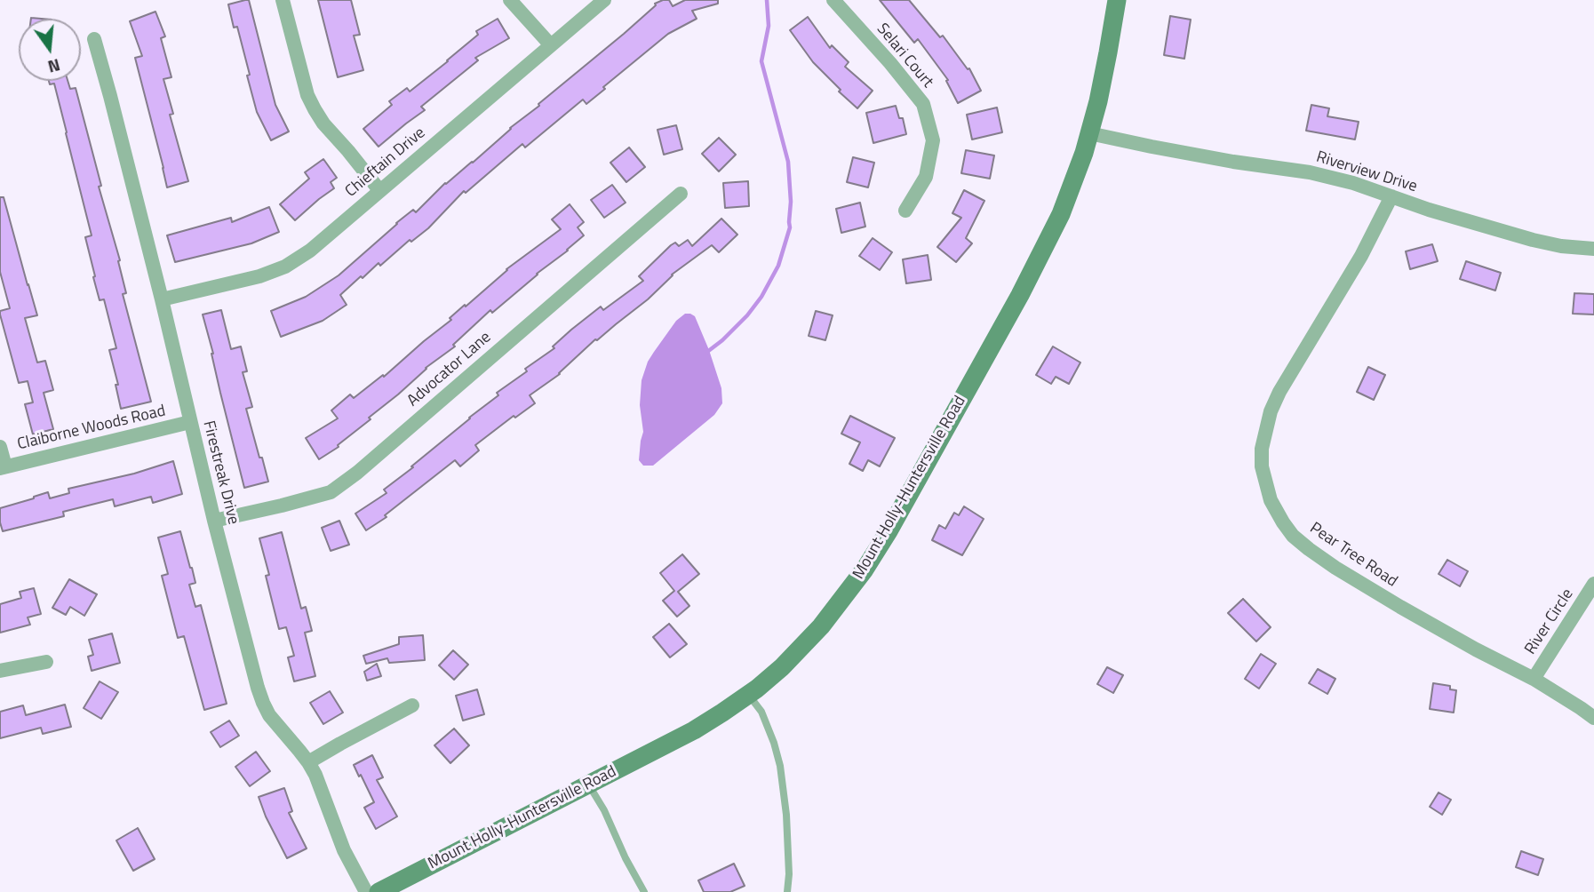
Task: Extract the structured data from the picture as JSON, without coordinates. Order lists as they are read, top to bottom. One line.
{"streets":{"main road":["Mount Holly-Huntersville Road"],"street":["Selari Court","Chieftain Drive","Riverview Drive","Advocator Lane","Claiborne Woods Road","Firestreak Drive","Pear Tree Road","River Circle"]},"crossings":[["Chieftain Drive","Firestreak Drive"],["Riverview Drive","Mount Holly-Huntersville Road"],["Riverview Drive","Pear Tree Road"],["Advocator Lane","Firestreak Drive"],["Claiborne Woods Road","Firestreak Drive"],["Pear Tree Road","River Circle"]],"north":"bottom"}
